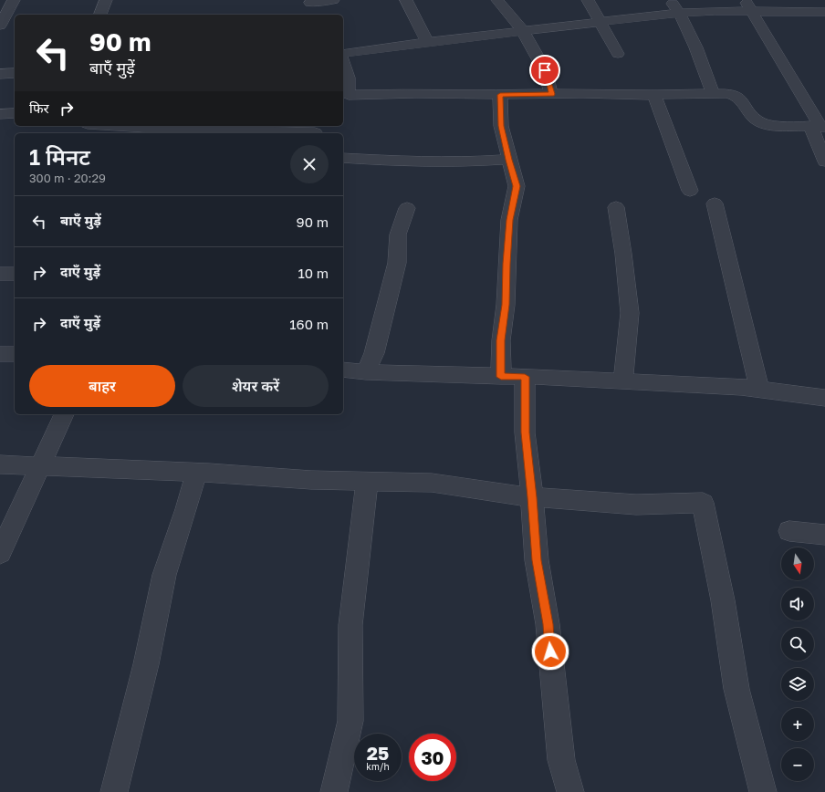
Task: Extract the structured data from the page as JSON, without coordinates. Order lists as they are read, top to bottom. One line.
{"north":"bottom","page":{"turn":["90 m","बाएँ मुड़ें"],"then":"फिर","heading":["1 मिनट","300 m · 20:29"],"list":[{"name":"बाएँ मुड़ें","value":"90 m"},{"name":"दाएँ मुड़ें","value":"10 m"},{"name":"दाएँ मुड़ें","value":"160 m"}],"buttons":["बाहर","शेयर करें"],"map_buttons":["+","−"],"speed":"25 km/h","limit":"30"}}
